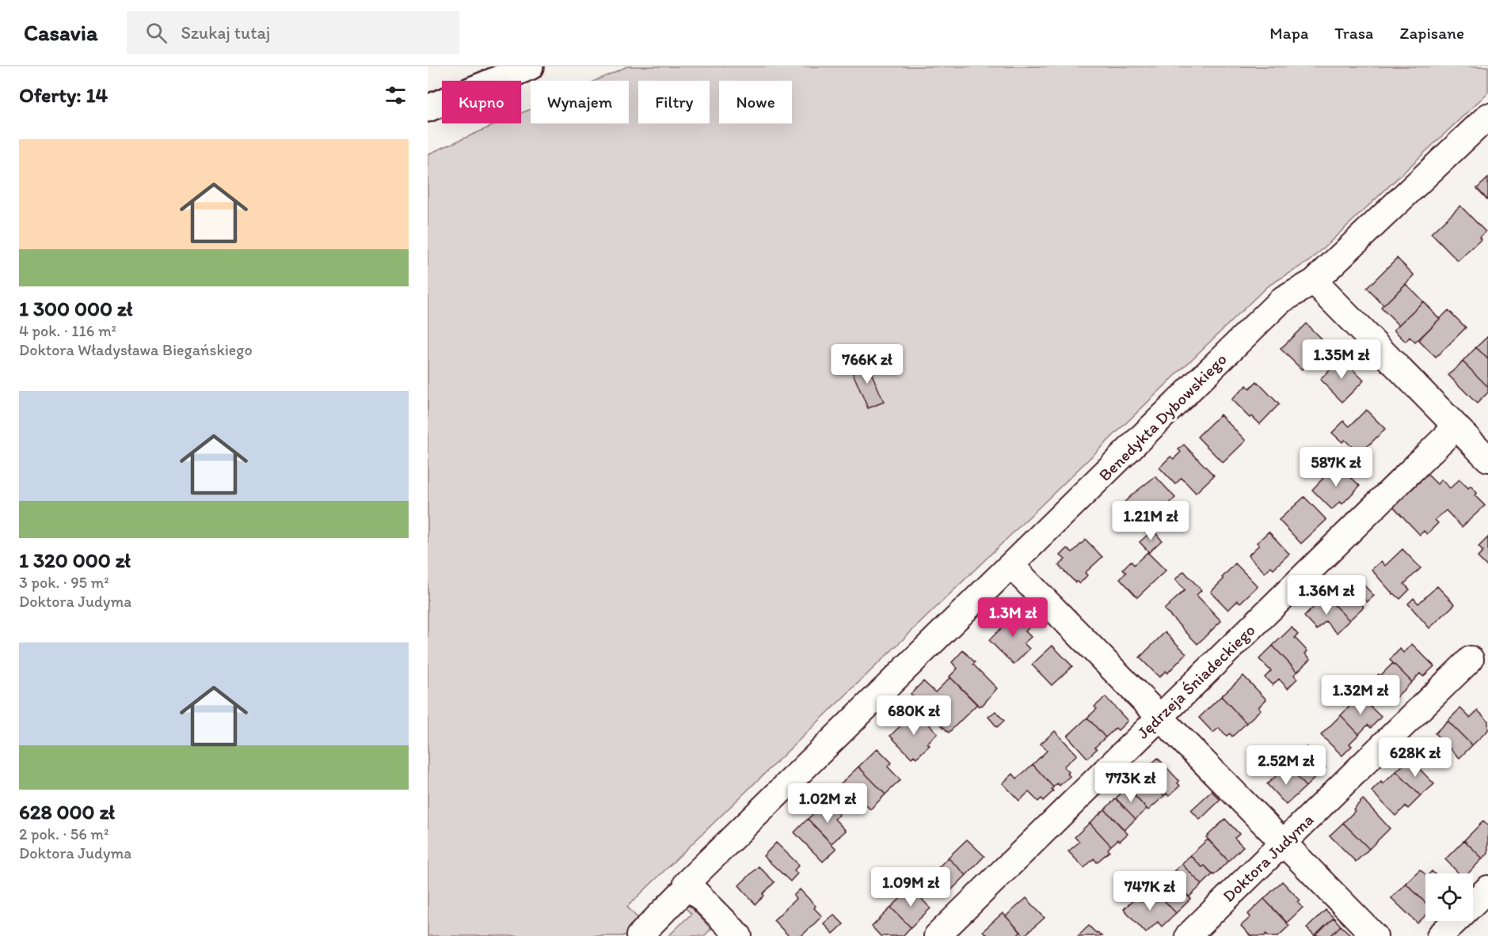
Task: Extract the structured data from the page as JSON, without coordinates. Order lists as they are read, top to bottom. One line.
{"streets":{"street":["Benedykta Dybowskiego","Jędrzeja Śniadeckiego","Doktora Judyma"]},"page":{"header":"Casavia","search":"Szukaj tutaj","nav":["Mapa","Trasa","Zapisane"],"heading":"Oferty: 14","chip":["Kupno","Wynajem","Filtry","Nowe"],"list":[{"name":"1 300 000 zł","note":"4 pok. · 116 m² · Doktora Władysława Biegańskiego"},{"name":"1 320 000 zł","note":"3 pok. · 95 m² · Doktora Judyma"},{"name":"628 000 zł","note":"2 pok. · 56 m² · Doktora Judyma"}],"price":["1.35M zł","766K zł","587K zł","1.21M zł","1.36M zł","1.3M zł","1.32M zł","680K zł","628K zł","2.52M zł","773K zł","1.02M zł","1.09M zł","747K zł"]}}
